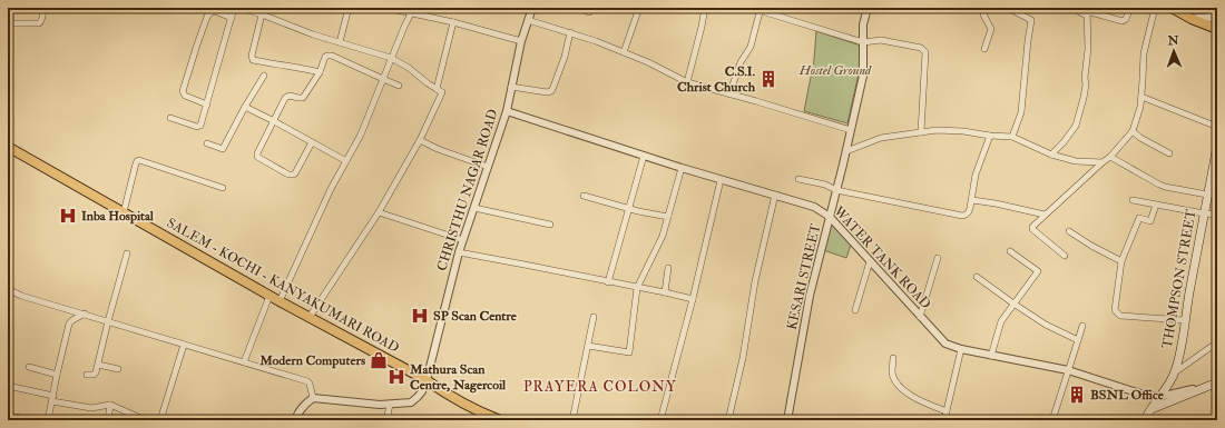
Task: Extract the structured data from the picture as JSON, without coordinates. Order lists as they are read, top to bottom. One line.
{"streets":{"main road":["THOMPSON STREET","SALEM - KOCHI - KANYAKUMARI ROAD"],"street":["CHRISTHU NAGAR ROAD","WATER TANK ROAD","KESARI STREET"]},"crossings":[["CHRISTHU NAGAR ROAD","WATER TANK ROAD"],["CHRISTHU NAGAR ROAD","SALEM - KOCHI - KANYAKUMARI ROAD"],["WATER TANK ROAD","KESARI STREET"],["WATER TANK ROAD","THOMPSON STREET"]],"districts":["PRAYERA COLONY"],"parks":["Hostel Ground"],"places":{"building":["C.S.I. Christ Church","BSNL Office"],"hospital":["Inba Hospital","SP Scan Centre","Mathura Scan Centre, Nagercoil"],"shop":["Modern Computers"]},"north":"top"}
